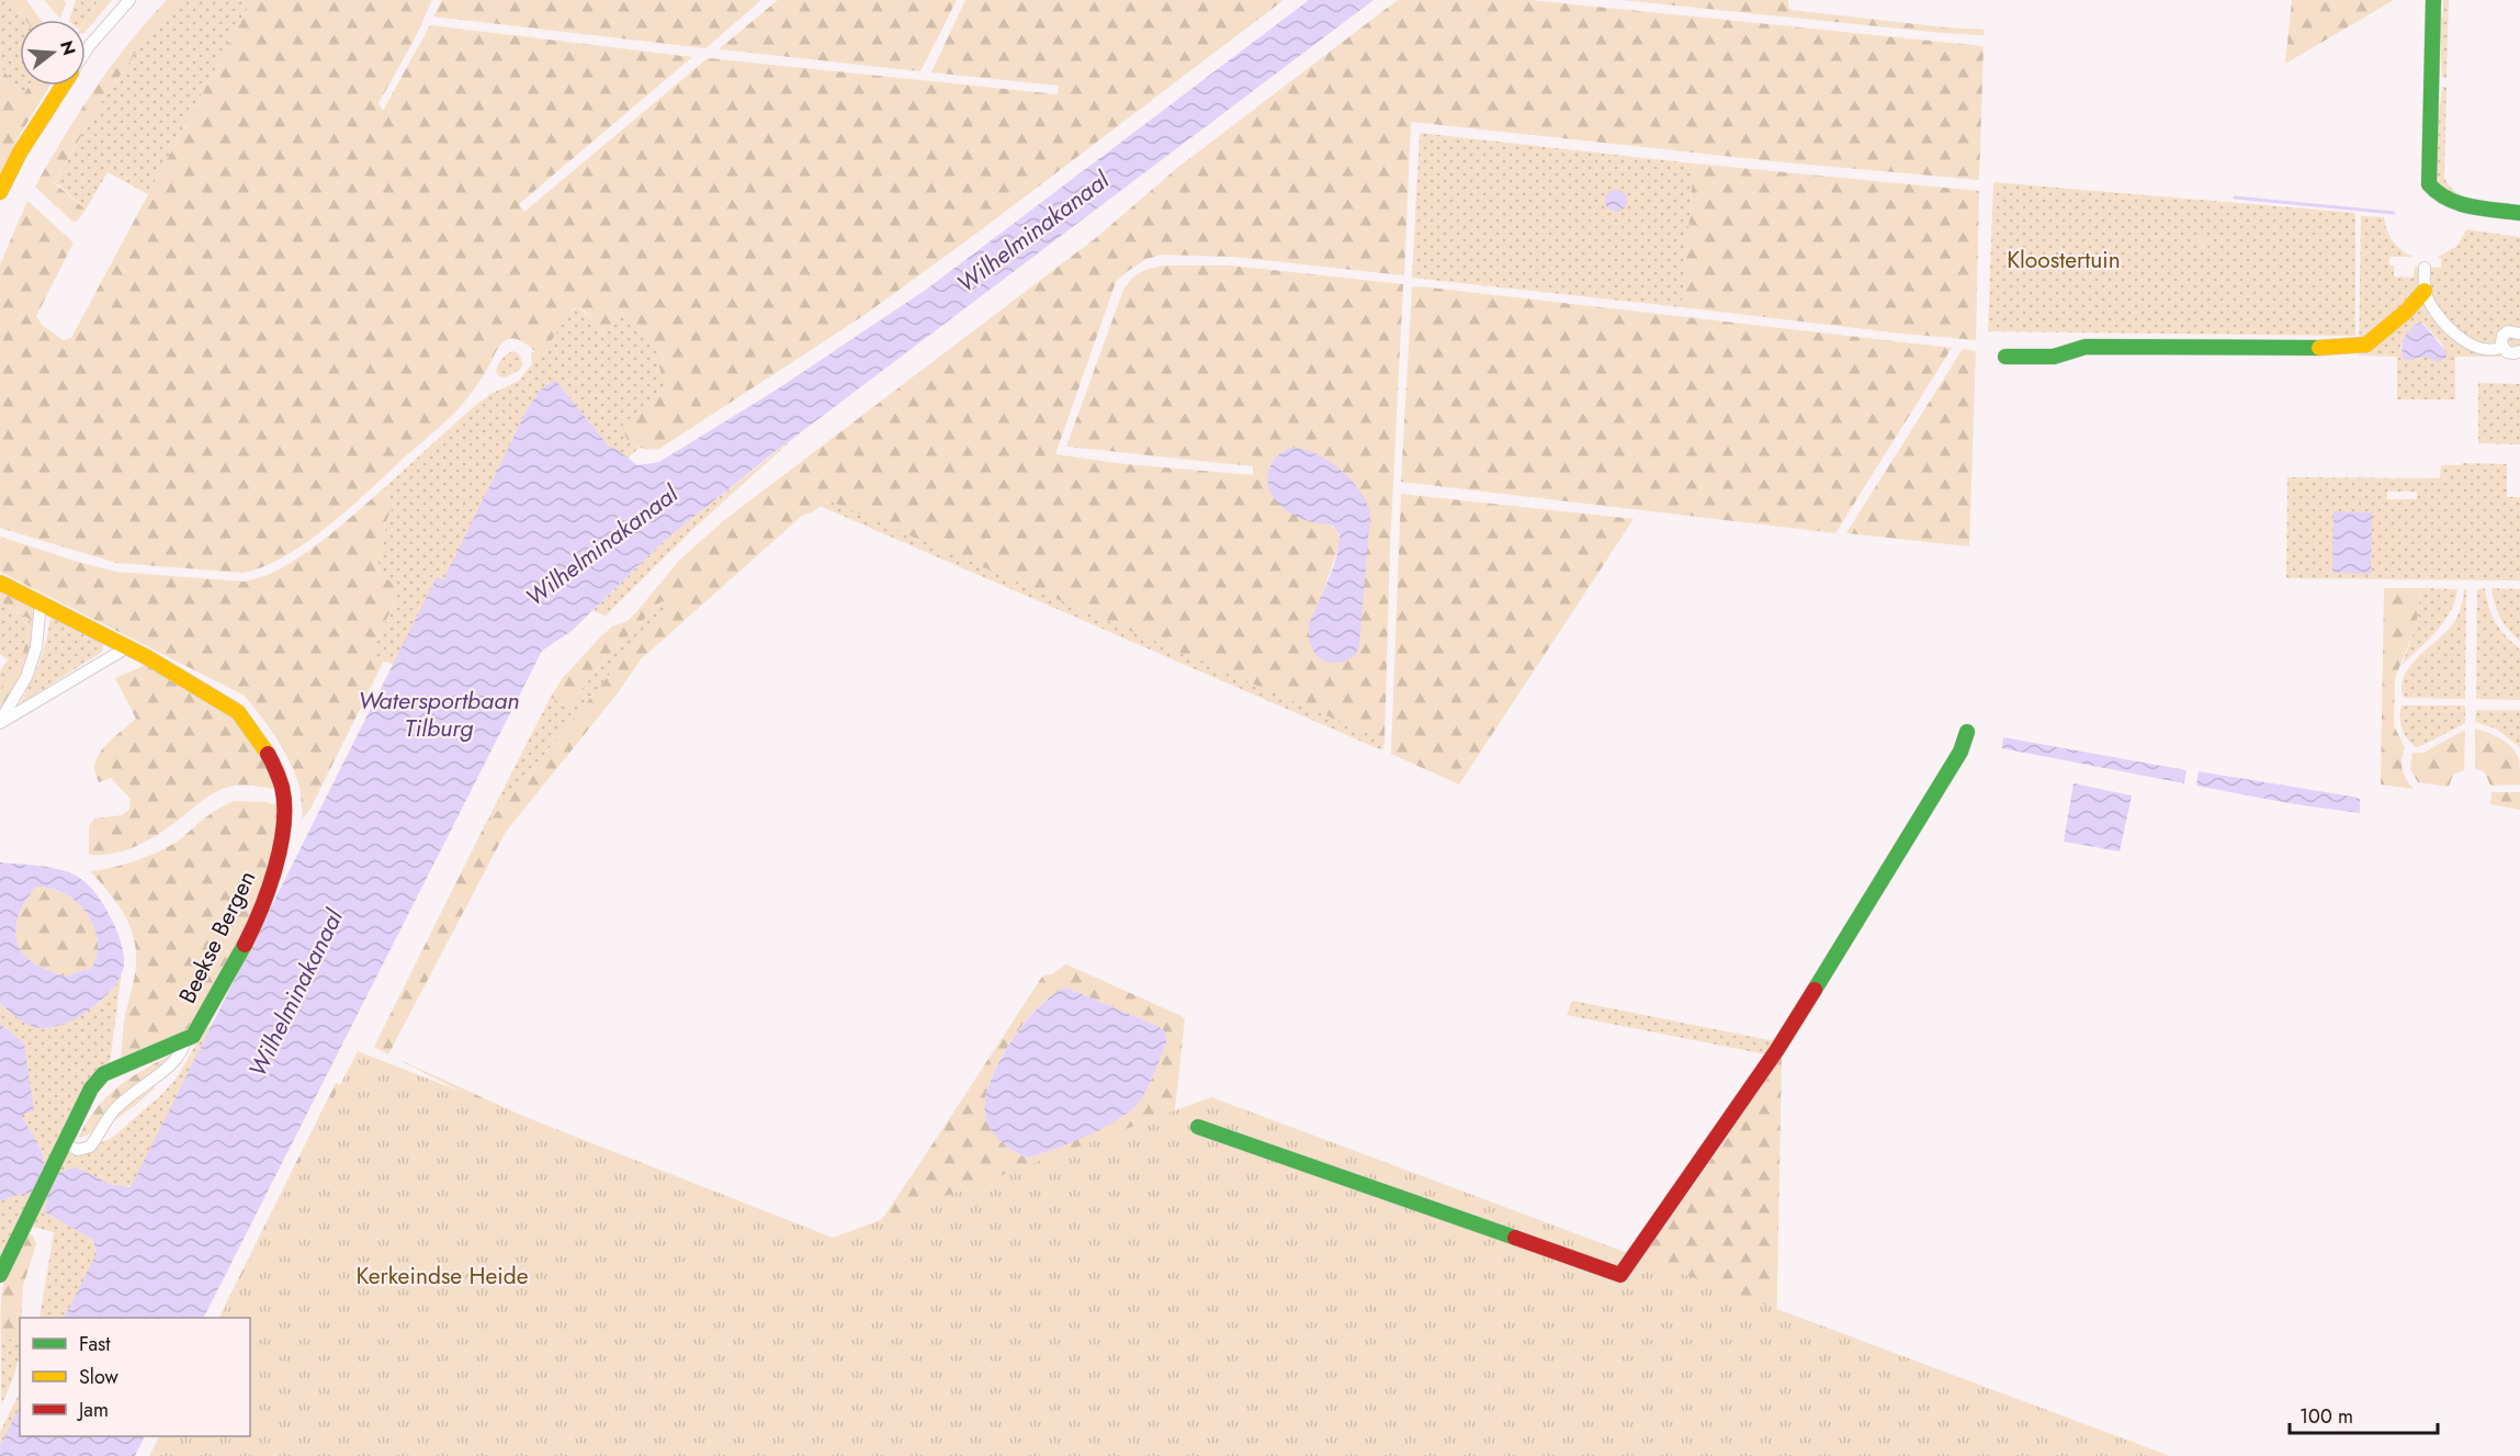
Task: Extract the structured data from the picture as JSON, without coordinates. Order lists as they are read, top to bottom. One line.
{"streets":{"street":["Beekse Bergen"]},"water":["Wilhelminakanaal","Watersportbaan Tilburg"],"parks":["Kloostertuin","Kerkeindse Heide"],"legend":["Fast","Slow","Jam"],"scale_bar":"100 m","north":"right"}
